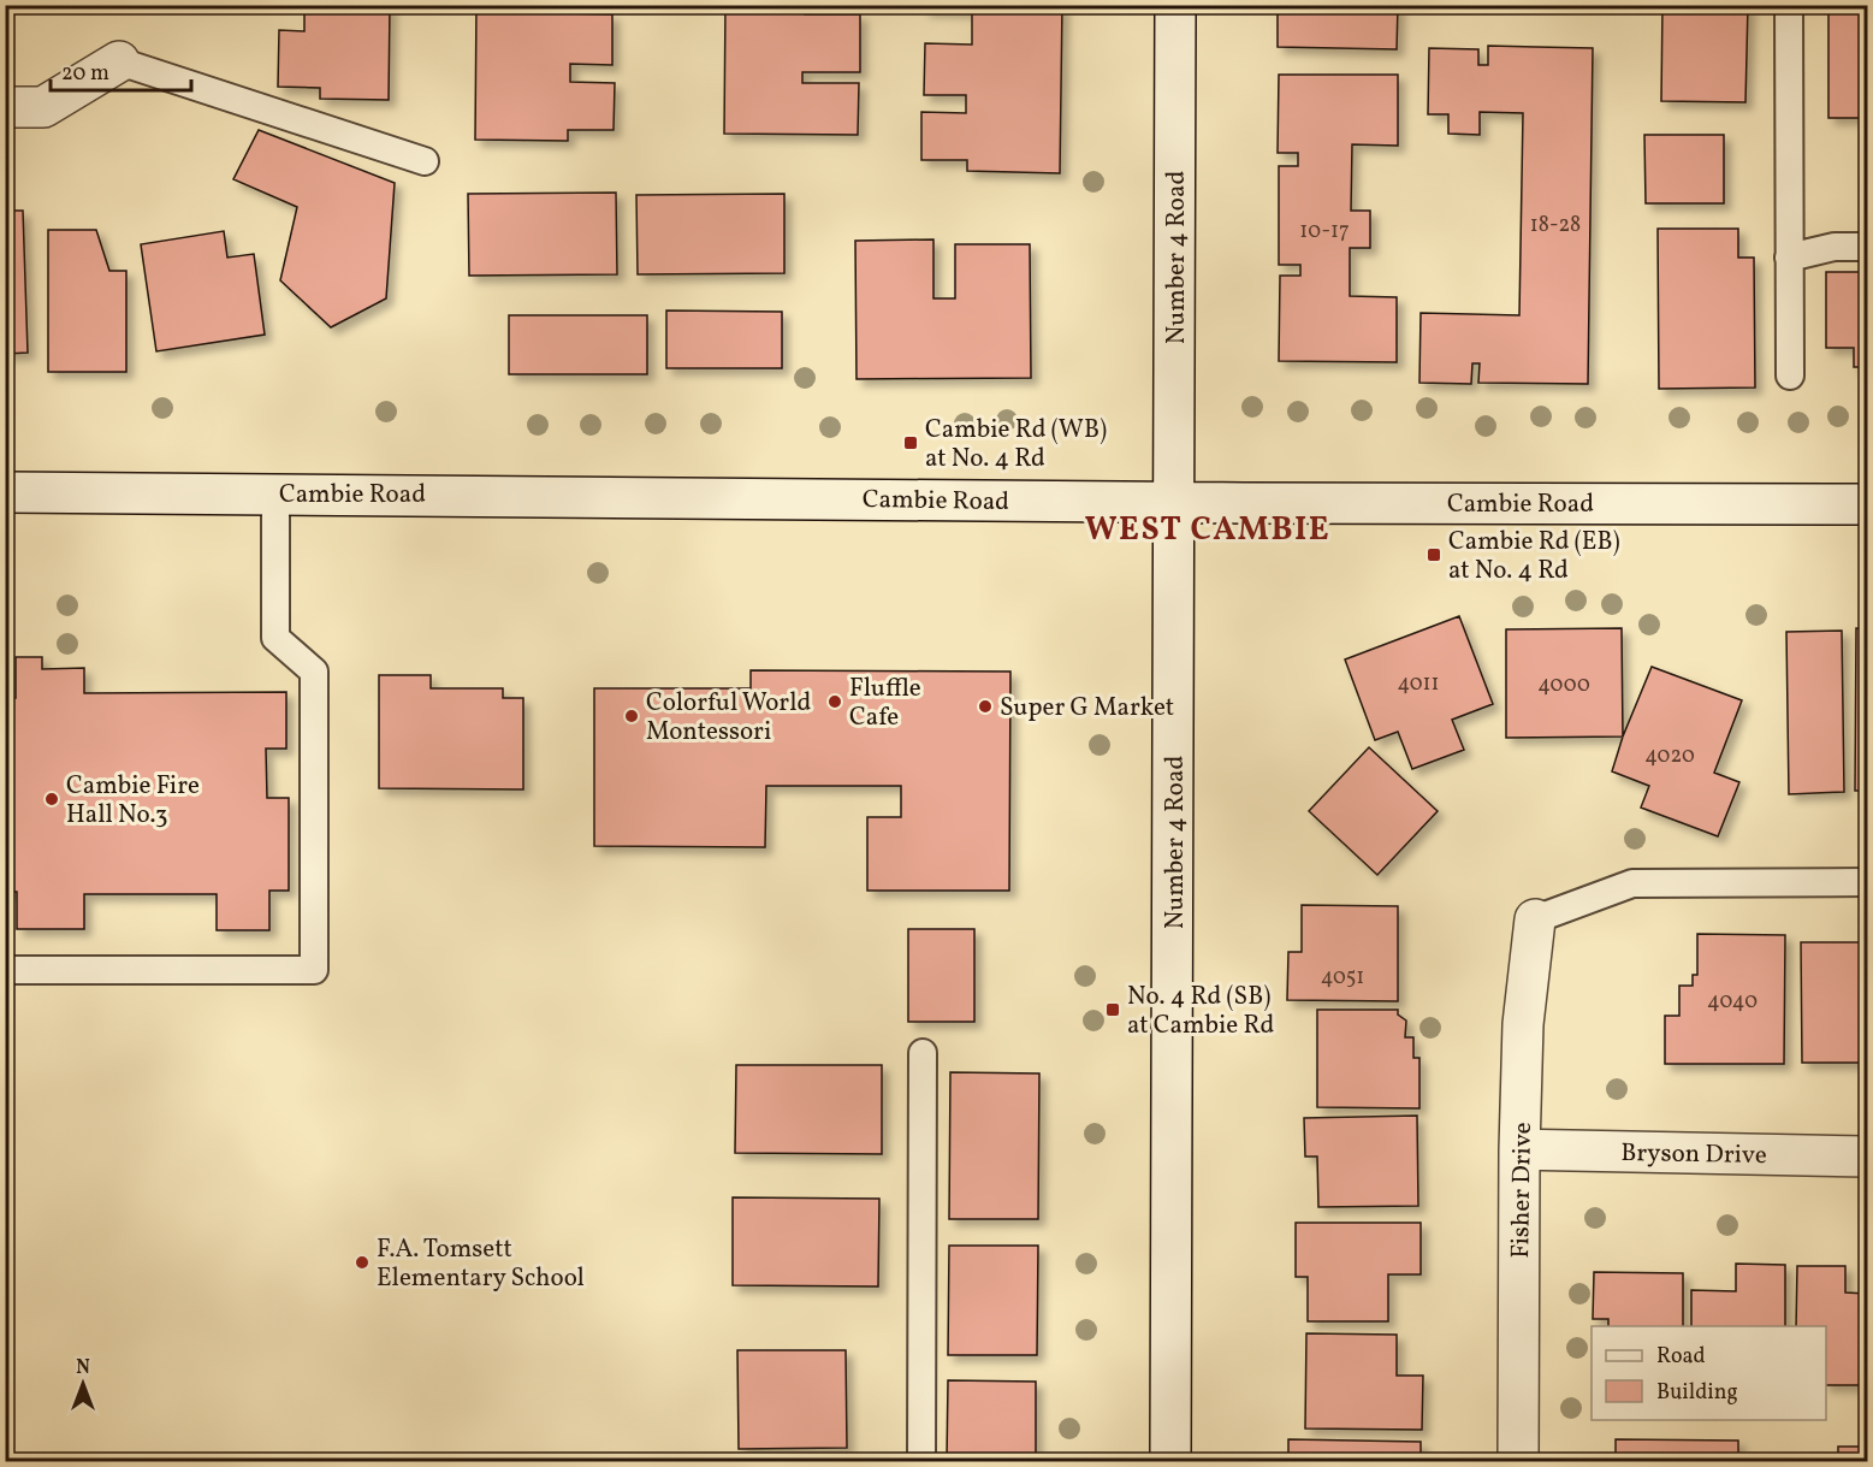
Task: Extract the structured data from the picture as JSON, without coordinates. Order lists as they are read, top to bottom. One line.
{"streets":{"main road":["Number 4 Road","Cambie Road","Bryson Drive","Fisher Drive"]},"crossings":[["Number 4 Road","Cambie Road"],["Bryson Drive","Fisher Drive"]],"districts":["WEST CAMBIE"],"places":{"transit":["Cambie Rd (WB) at No. 4 Rd","Cambie Rd (EB) at No. 4 Rd","No. 4 Rd (SB) at Cambie Rd"],"other":["Fluffle Cafe","Super G Market","Colorful World Montessori","Cambie Fire Hall No.3","F.A. Tomsett Elementary School"]},"house_numbers":["18-28","10-17","4011","4000","4020","4051","4040"],"legend":["Road","Building"],"scale_bar":"20 m","north":"top"}
